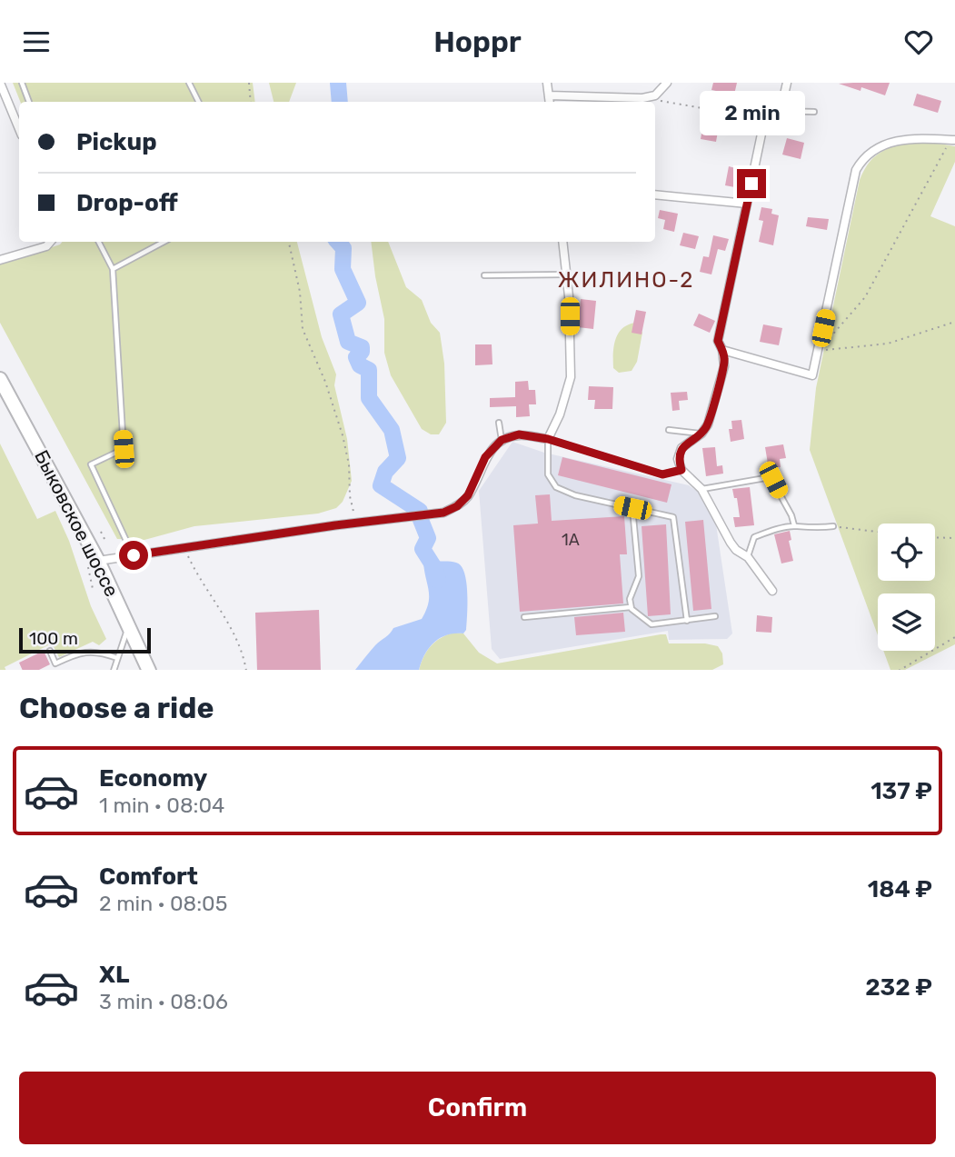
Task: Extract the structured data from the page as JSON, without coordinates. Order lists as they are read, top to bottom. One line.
{"streets":{"main road":["Быковское шоссе"]},"districts":["ЖИЛИНО-2"],"house_numbers":["1А"],"scale_bar":"100 m","page":{"header":"Hoppr","bubble":"2 min","banner":["Pickup","Drop-off"],"scale":"100 m","heading":"Choose a ride","list":[{"name":"Economy","note":"1 min · 08:04","value":"137 ₽"},{"name":"Comfort","note":"2 min · 08:05","value":"184 ₽"},{"name":"XL","note":"3 min · 08:06","value":"232 ₽"}],"buttons":"Confirm"}}
